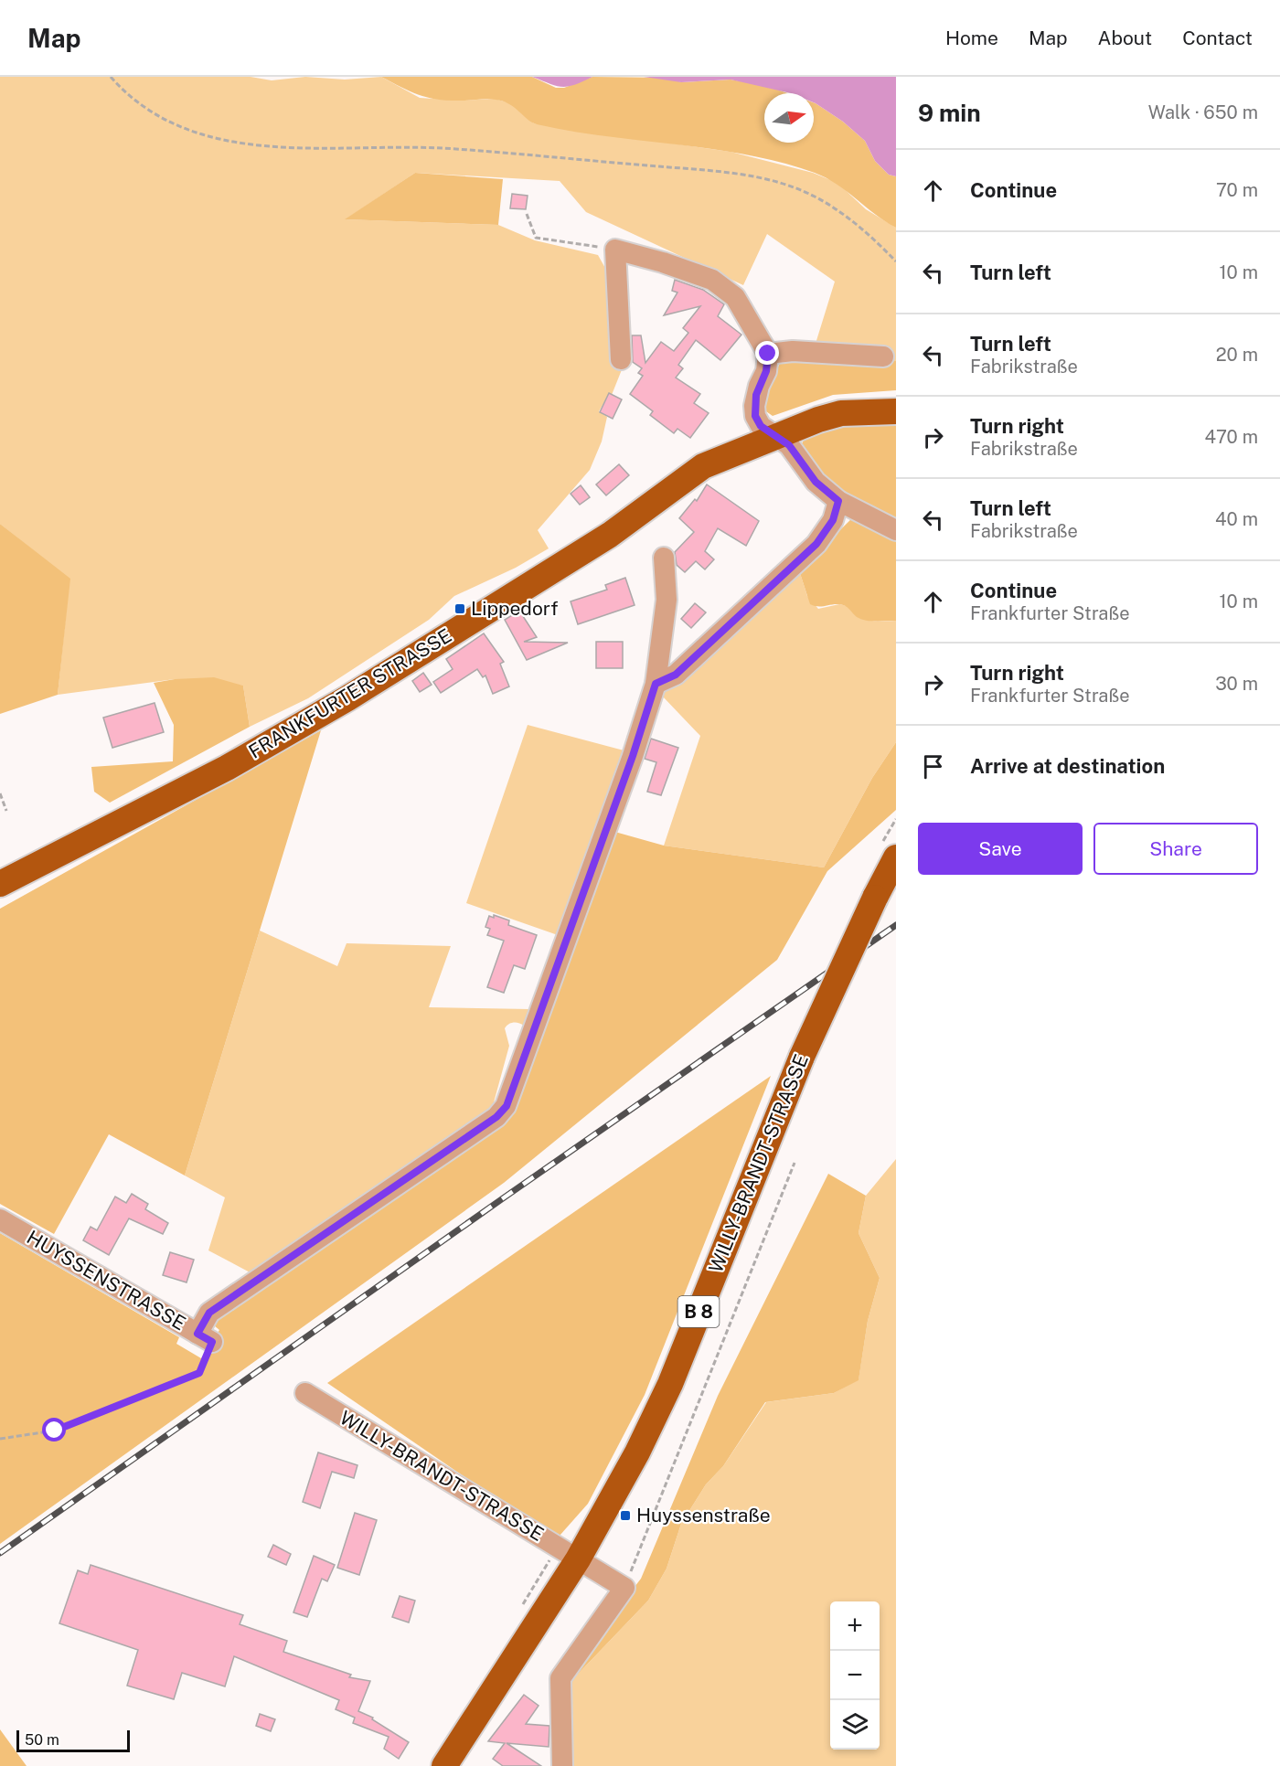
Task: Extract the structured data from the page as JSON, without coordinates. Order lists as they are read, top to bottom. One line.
{"streets":{"main road":["FRANKFURTER STRASSE","WILLY-BRANDT-STRASSE","B 8"],"street":["HUYSSENSTRASSE"]},"places":{"transit":["Lippedorf","Huyssenstraße"]},"scale_bar":"50 m","north":"right","page":{"header":"Map","nav":["Home","Map","About","Contact"],"heading":["9 min","Walk · 650 m"],"list":[["Continue","70 m"],["Turn left","10 m"],["Turn left","Fabrikstraße","20 m"],["Turn right","Fabrikstraße","470 m"],["Turn left","Fabrikstraße","40 m"],["Continue","Frankfurter Straße","10 m"],["Turn right","Frankfurter Straße","30 m"],"Arrive at destination"],"buttons":["Save","Share"],"map_buttons":["+","−"],"scale":"50 m"}}
